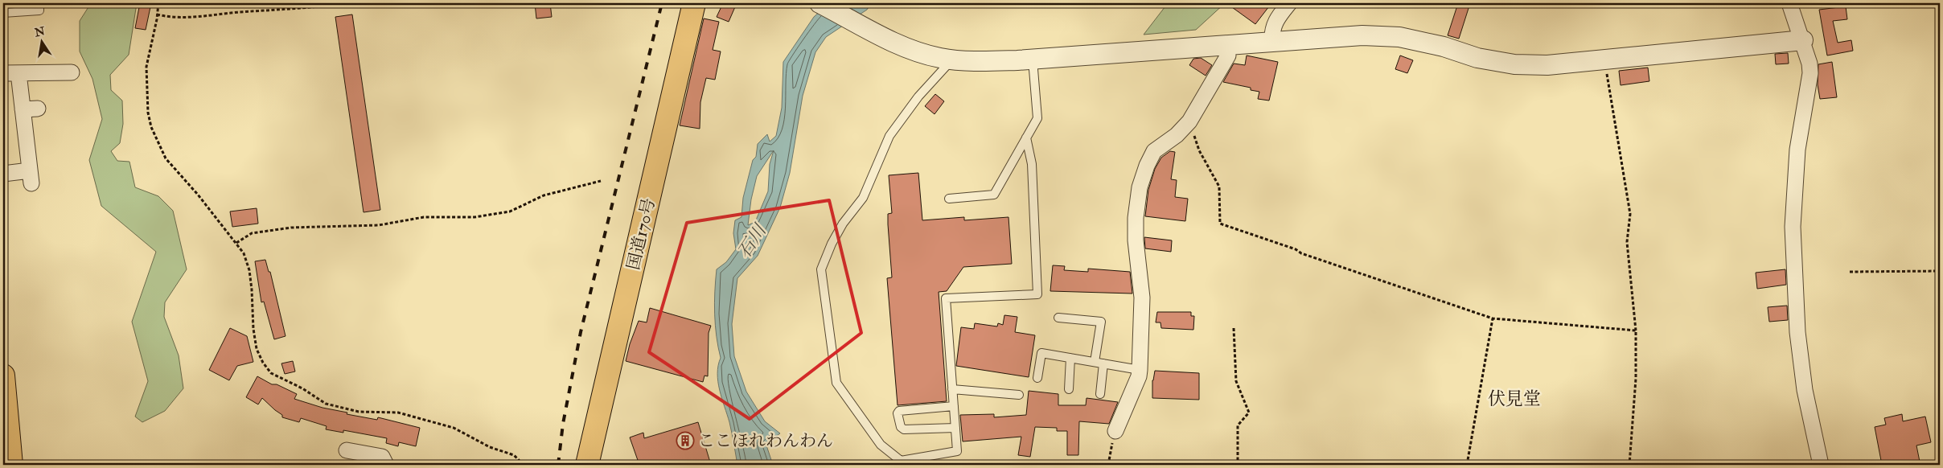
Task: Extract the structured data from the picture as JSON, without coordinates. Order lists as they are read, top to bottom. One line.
{"streets":{"highway":["国道170号"]},"districts":["伏見堂"],"water":["石川"],"places":{"building":["ここほれわんわん"]},"north":"top"}
